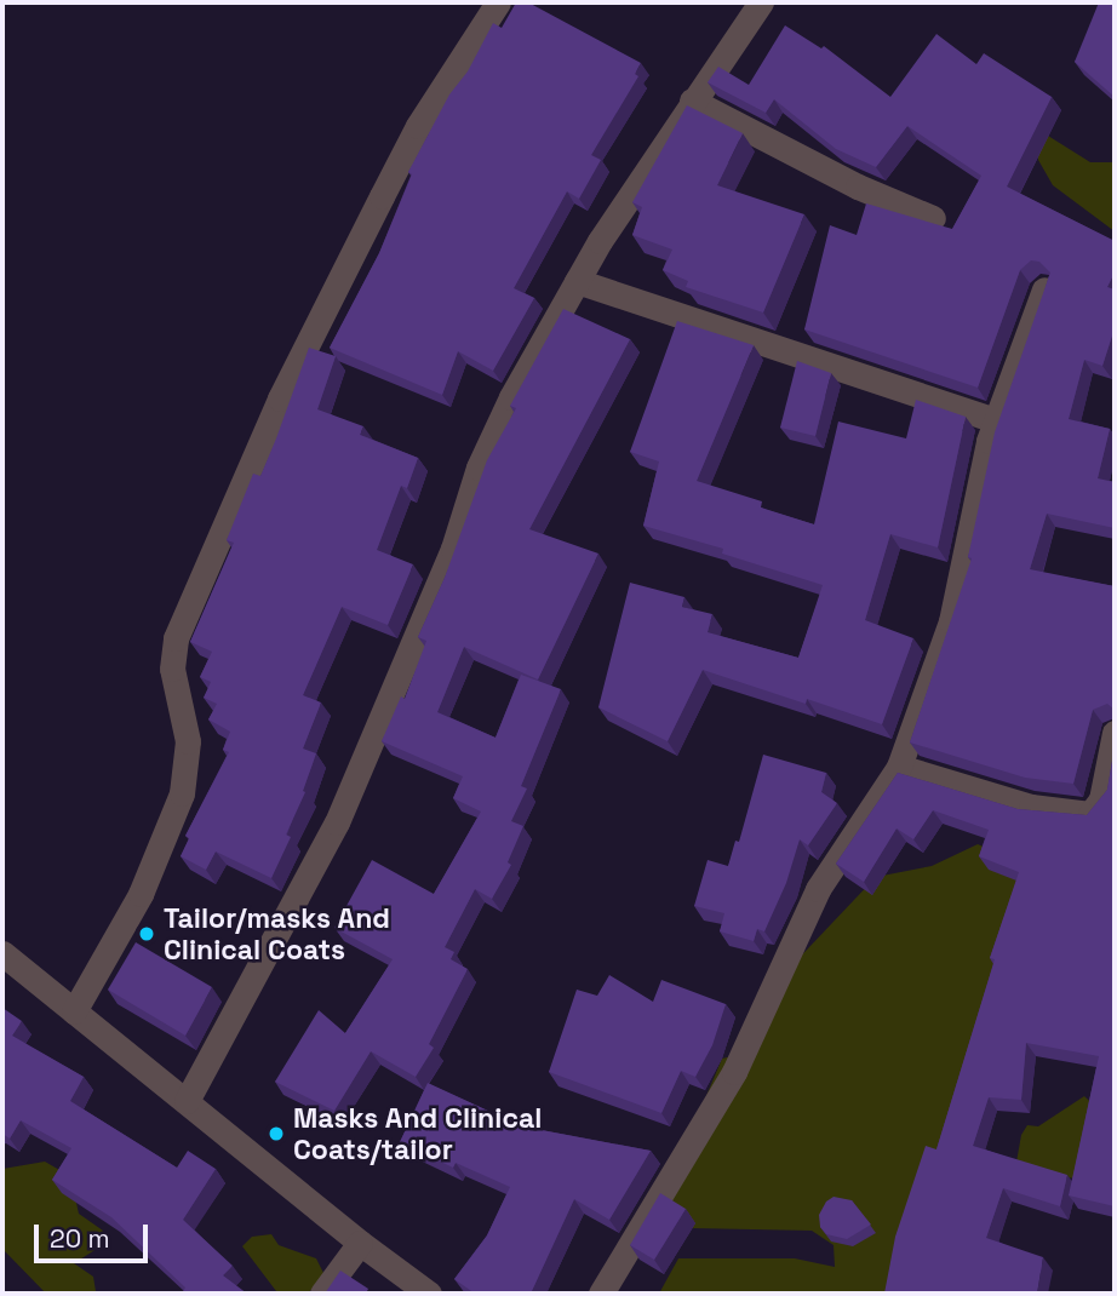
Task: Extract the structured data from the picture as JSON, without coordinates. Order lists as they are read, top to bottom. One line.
{"places":["Tailor/masks And Clinical Coats","Masks And Clinical Coats/tailor"],"scale_bar":"20 m"}
